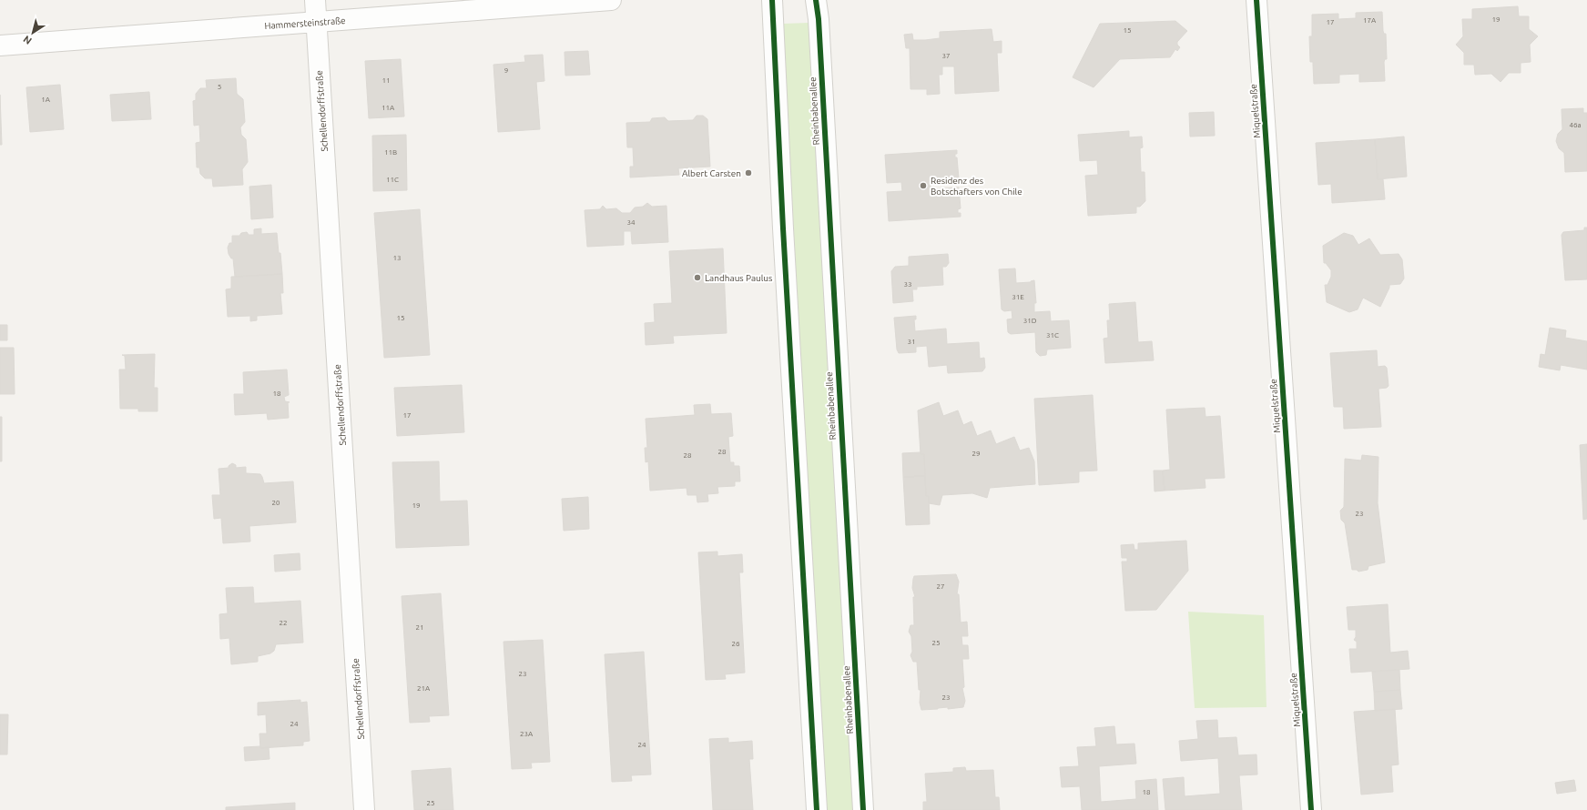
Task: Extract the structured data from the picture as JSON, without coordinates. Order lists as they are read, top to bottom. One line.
{"streets":{"street":["Hammersteinstraße","Schellendorffstraße","Rheinbabenallee","Miquelstraße"]},"crossings":[["Hammersteinstraße","Schellendorffstraße"]],"places":["Albert Carsten","Residenz des Botschafters von Chile","Landhaus Paulus"],"house_numbers":["19","17A","17","15","37","9","11","5","1A","11A","46a","11B","11C","34","13","33","31E","15","31D","31C","31","18","17","28","29","28","20","19","23","27","22","21","25","26","23","21A","23","24","23A","24","18","25"],"north":"bottom left"}
